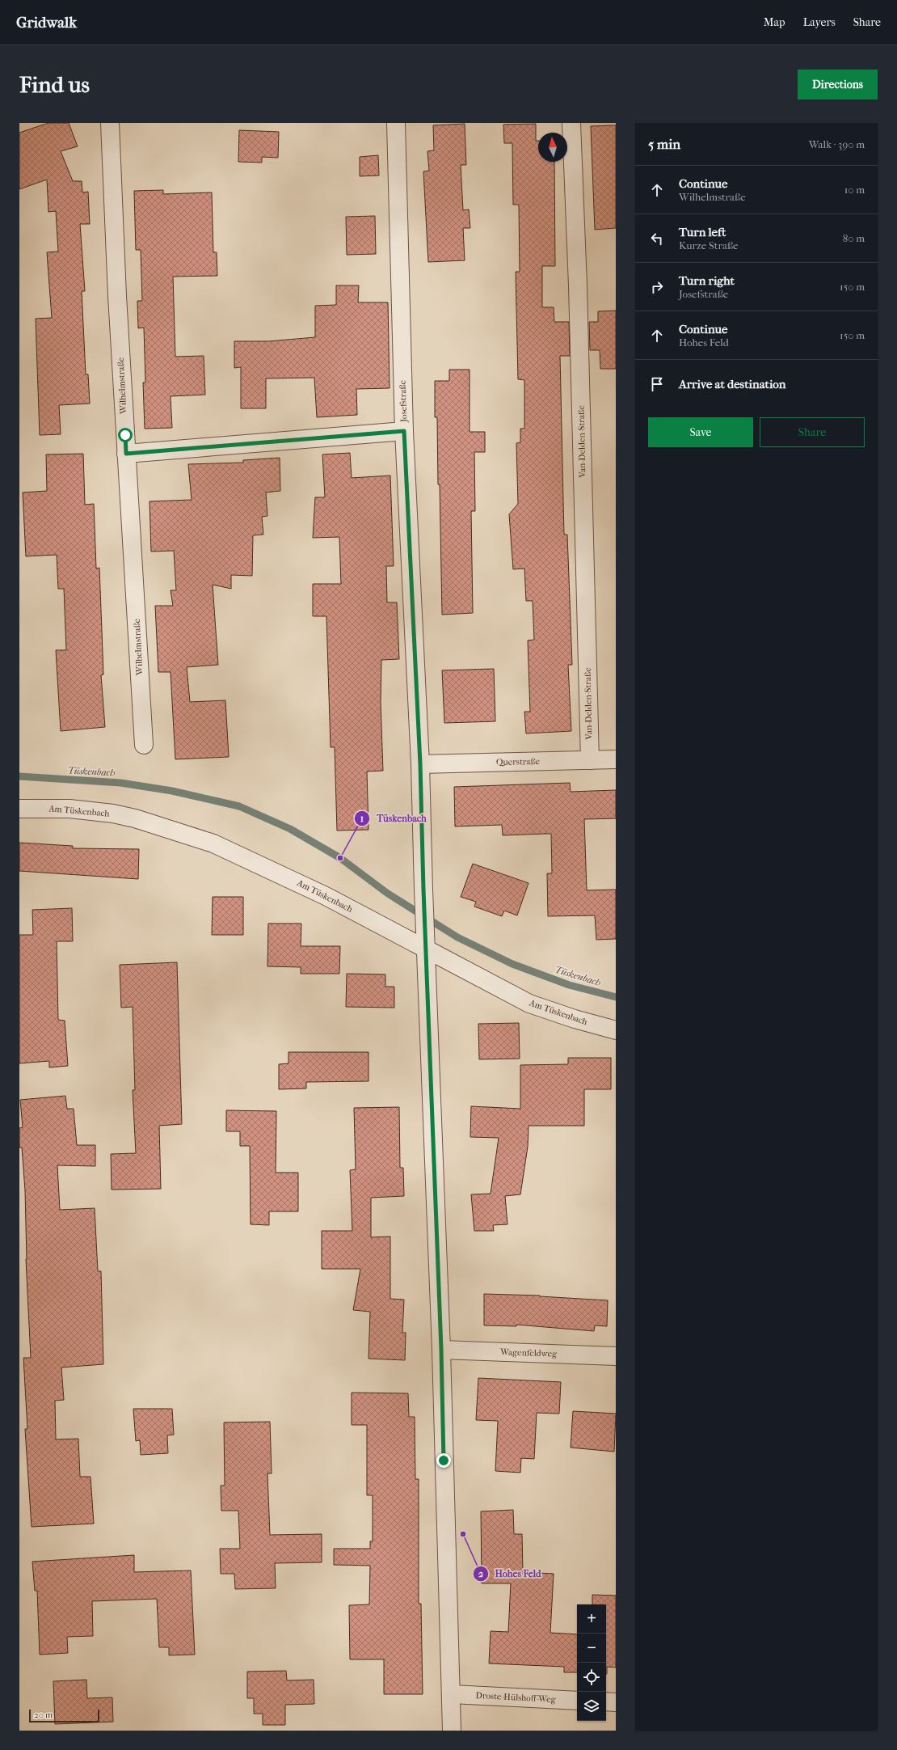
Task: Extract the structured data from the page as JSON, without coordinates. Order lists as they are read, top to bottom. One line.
{"streets":{"street":["Wilhelmstraße","Josefstraße","Van-Delden-Straße","Querstraße","Am Tüskenbach","Wagenfeldweg","Droste-Hülshoff-Weg"]},"crossings":[["Josefstraße","Querstraße"],["Josefstraße","Am Tüskenbach"],["Josefstraße","Wagenfeldweg"],["Josefstraße","Droste-Hülshoff-Weg"],["Van-Delden-Straße","Querstraße"]],"water":["Tüskenbach"],"places":["Tüskenbach","Hohes Feld"],"scale_bar":"20 m","north":"top","page":{"header":"Gridwalk","nav":["Map","Layers","Share"],"buttons":["Directions",["Save","Share"]],"title":"Find us","heading":["5 min","Walk · 390 m"],"list":[["Continue","Wilhelmstraße","10 m"],["Turn left","Kurze Straße","80 m"],["Turn right","Josefstraße","150 m"],["Continue","Hohes Feld","150 m"],"Arrive at destination"],"map_buttons":["+","−"],"scale":"20 m"}}
